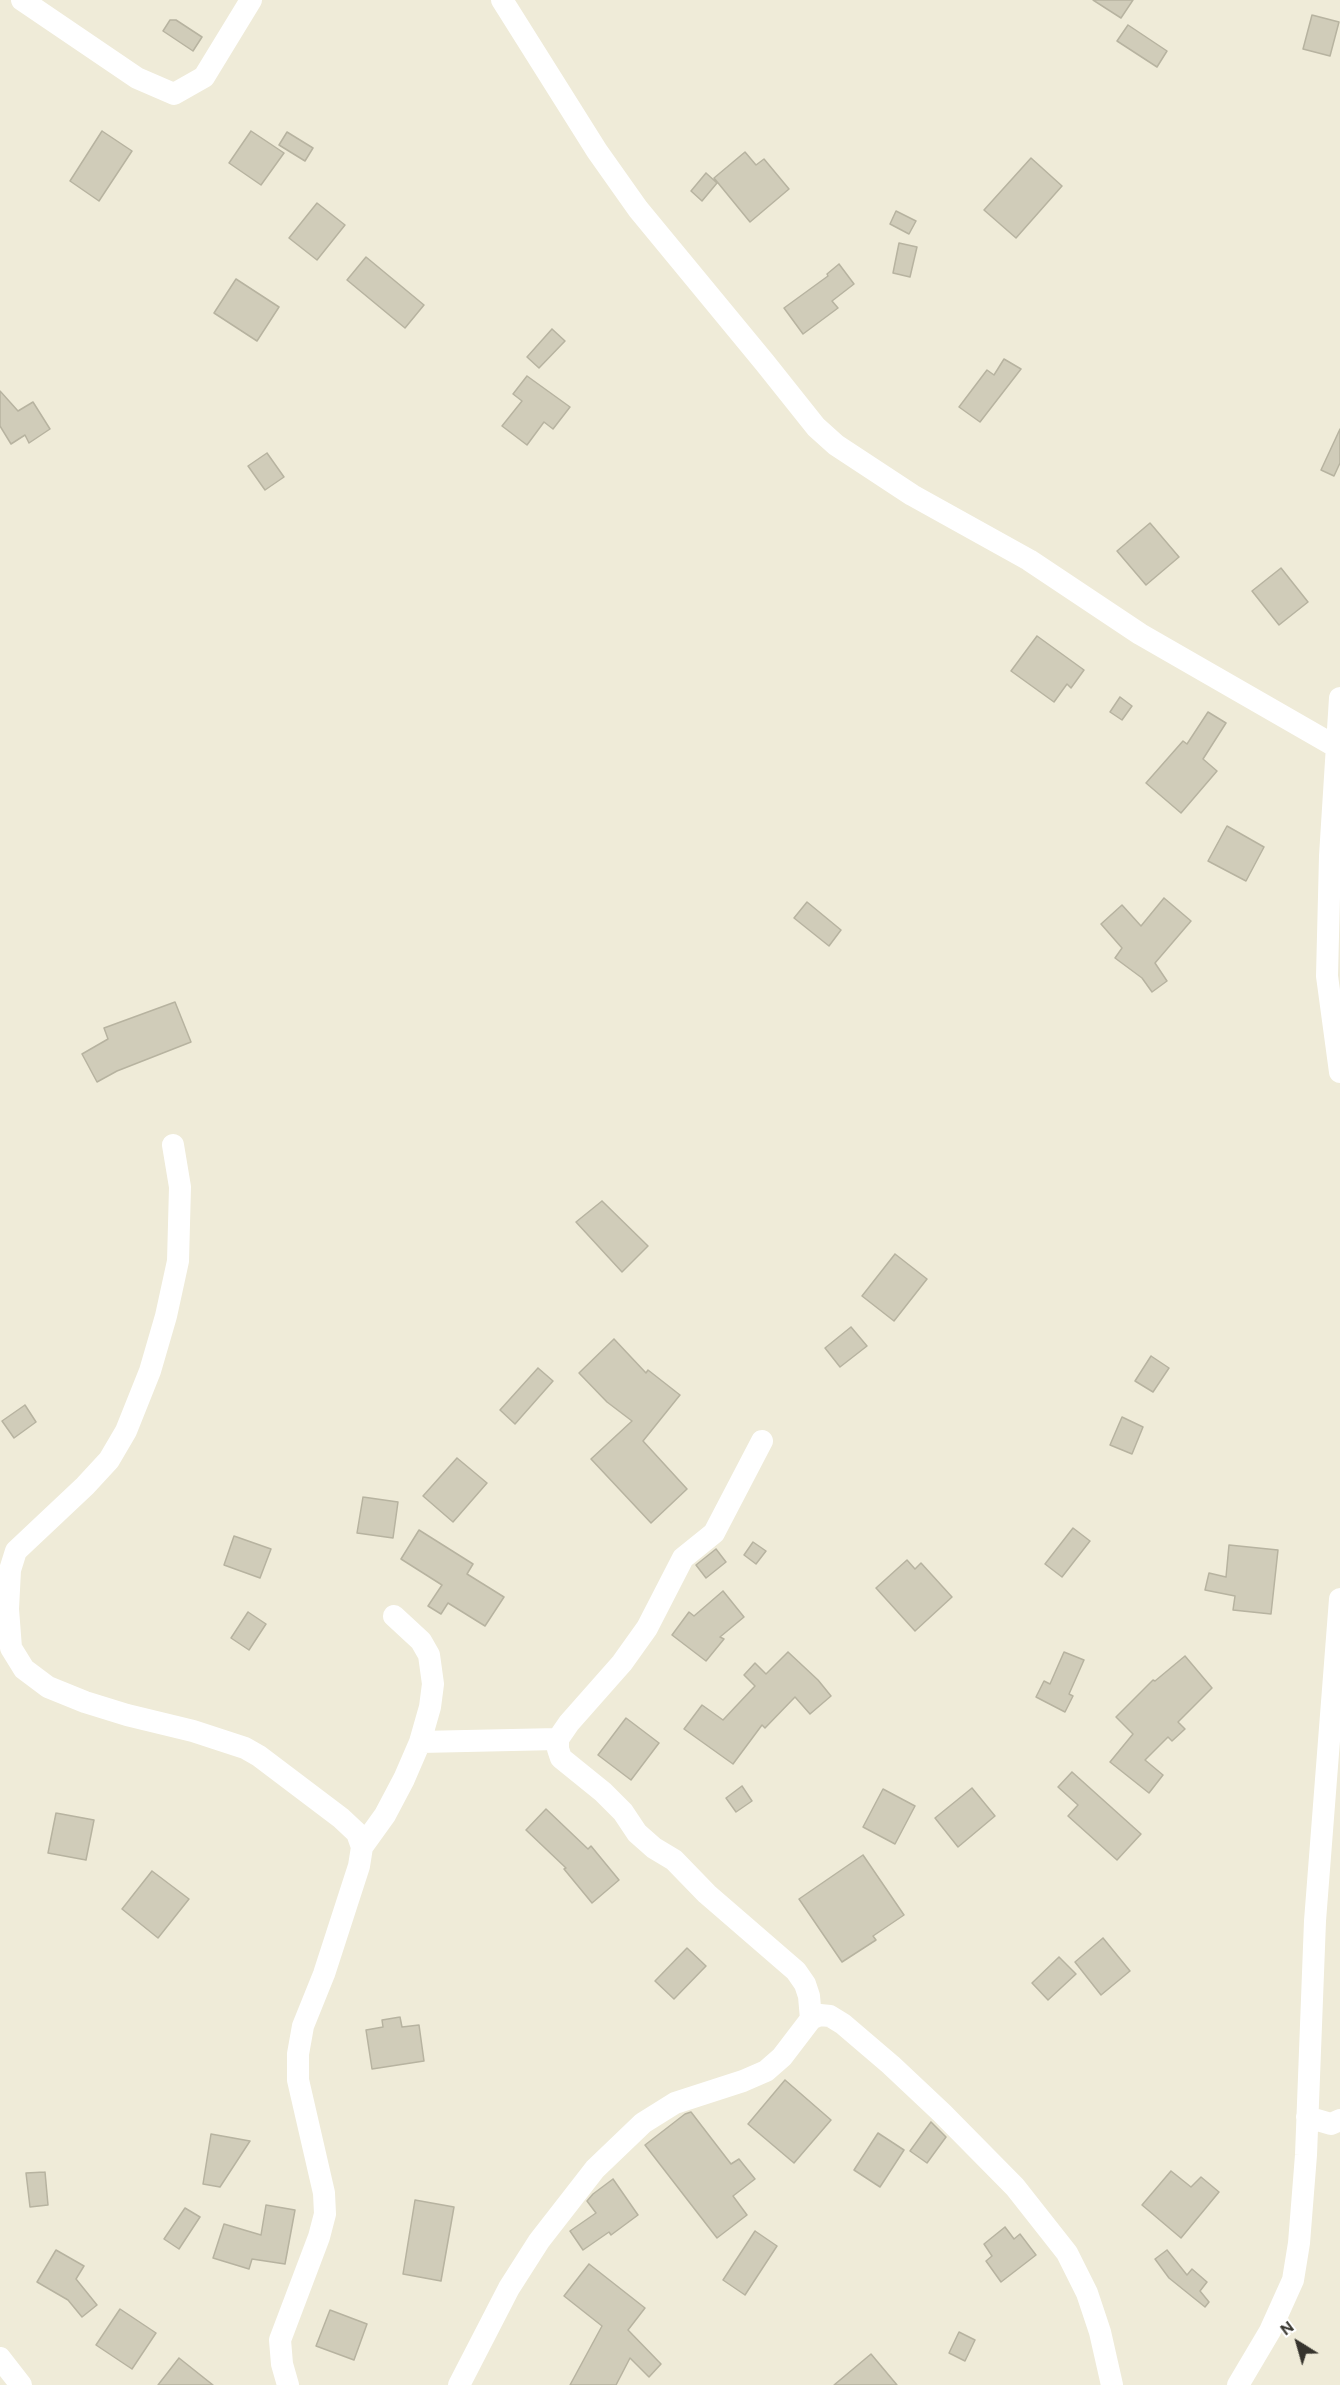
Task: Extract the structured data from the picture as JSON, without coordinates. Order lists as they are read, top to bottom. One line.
{"north":"top left"}
